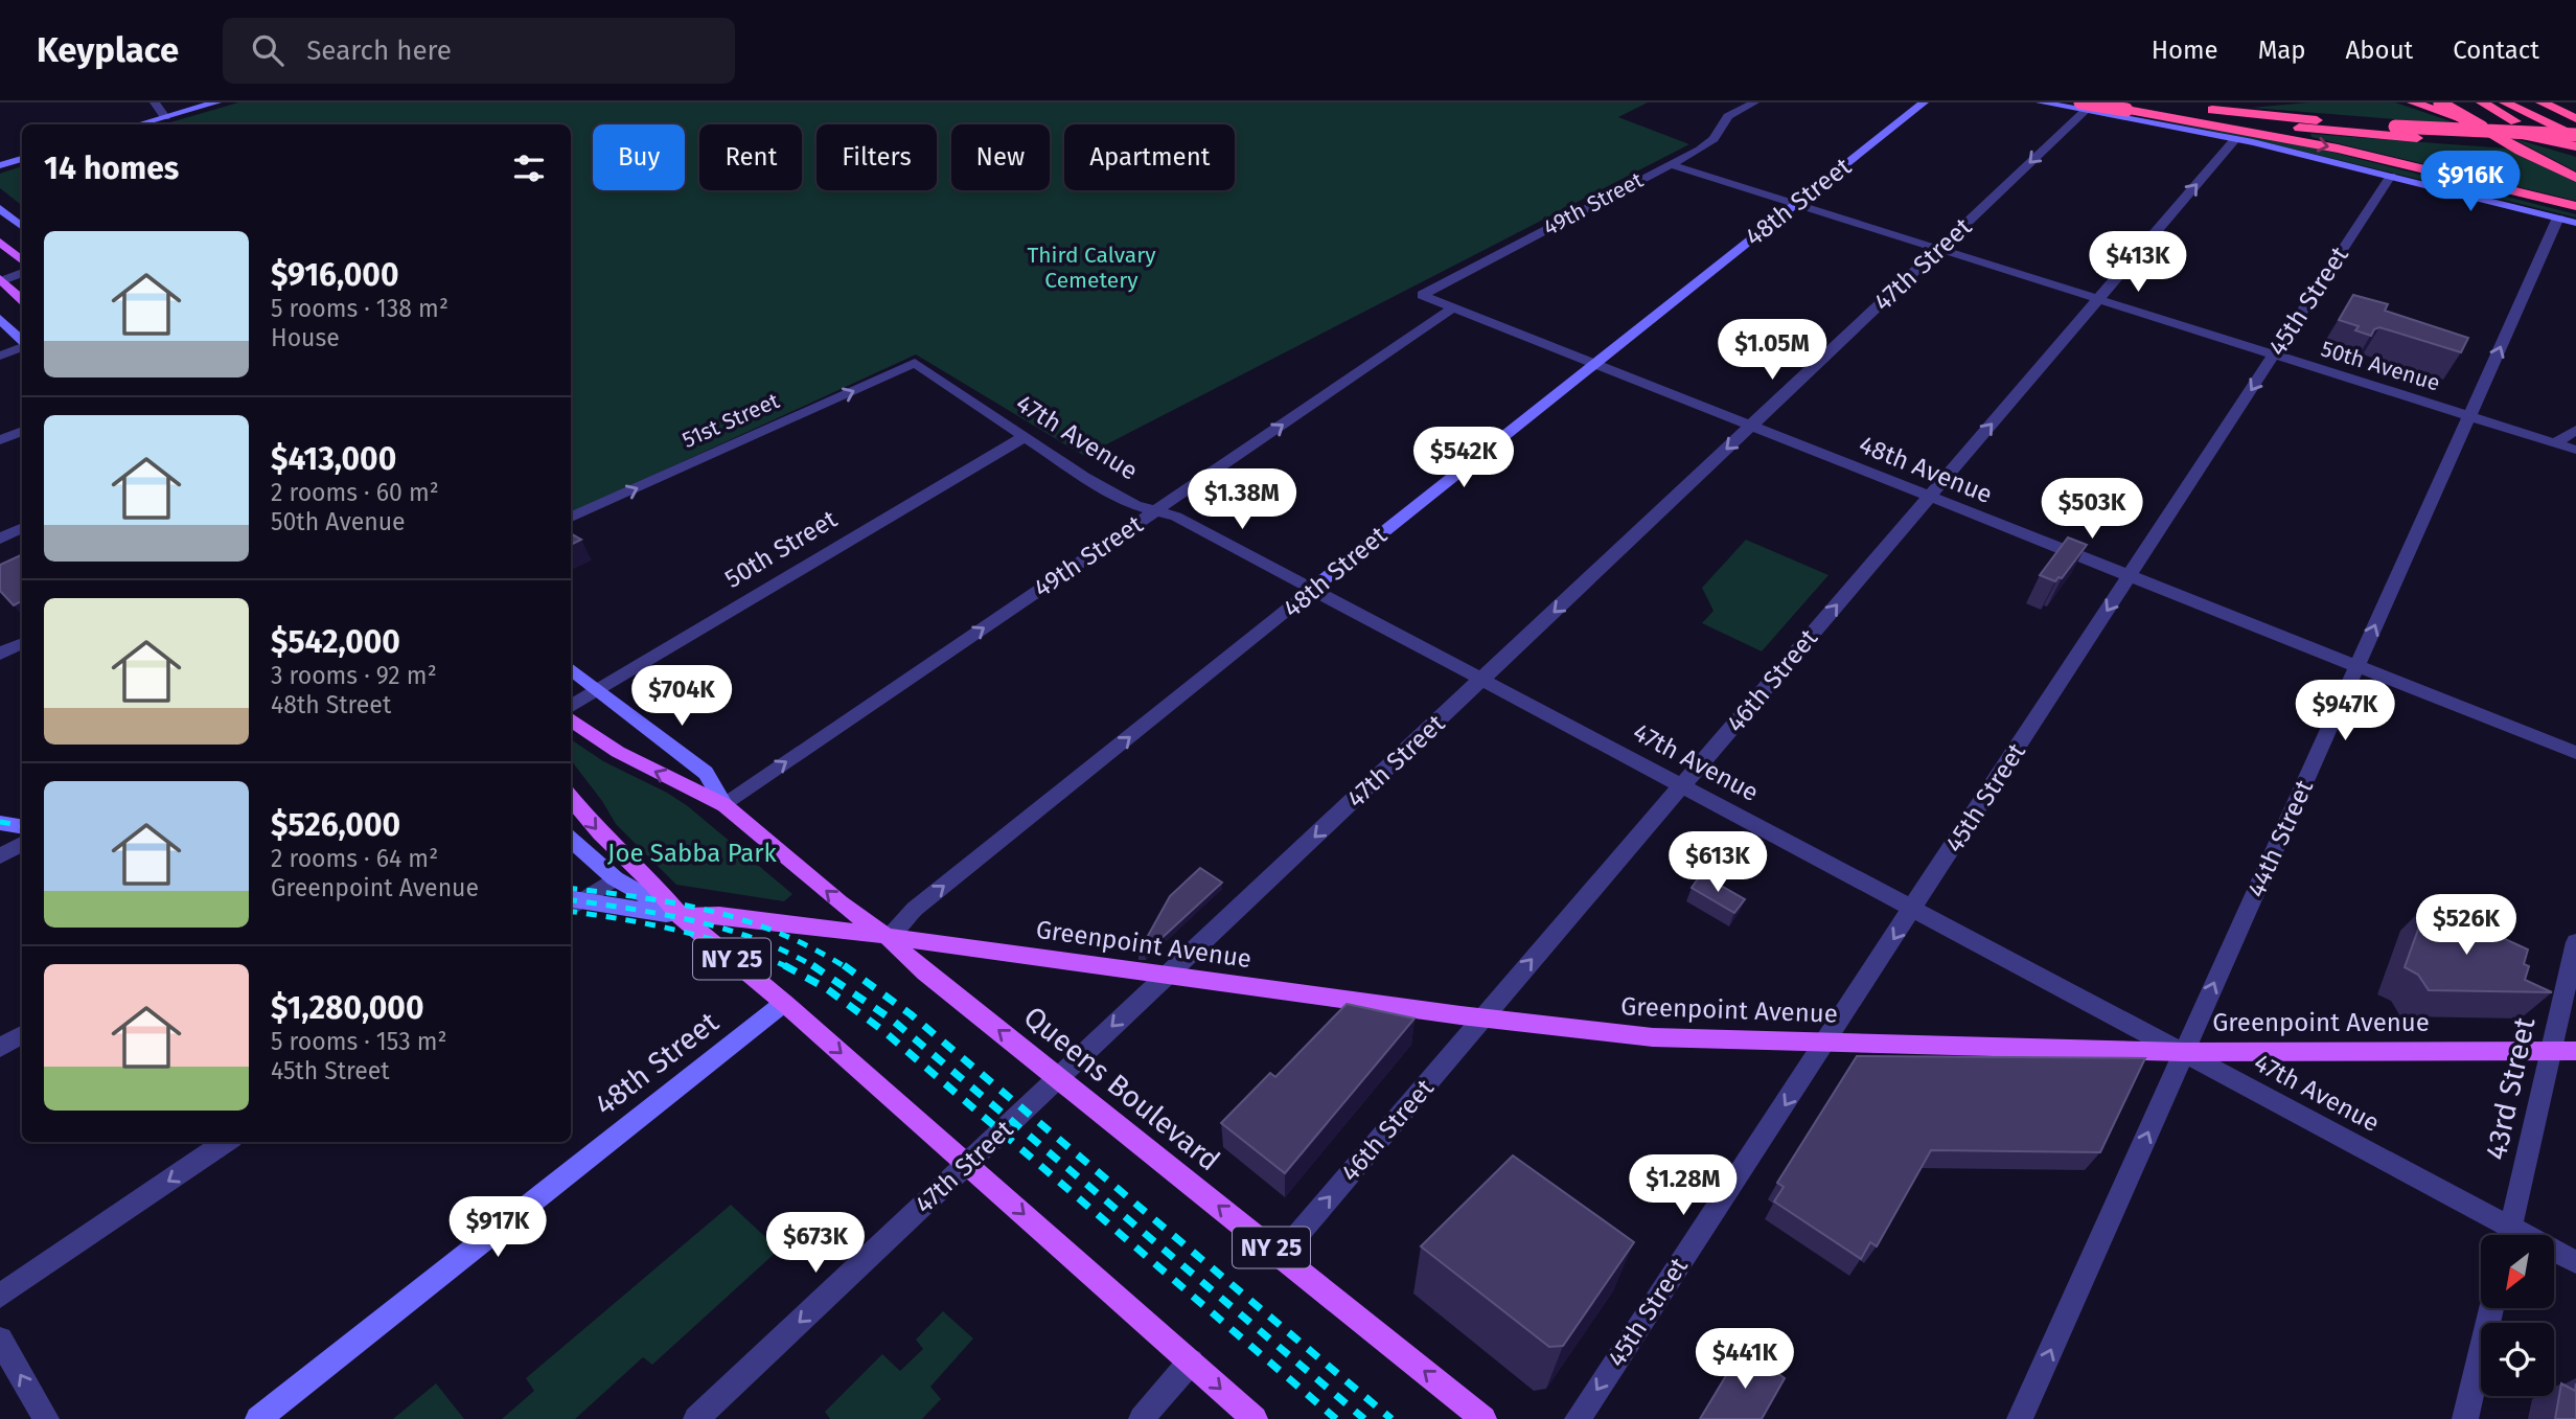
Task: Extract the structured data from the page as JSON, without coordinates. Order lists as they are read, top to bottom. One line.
{"streets":{"main road":["Greenpoint Avenue","NY 25","Queens Boulevard"],"street":["48th Street","49th Street","47th Street","45th Street","50th Avenue","51st Street","47th Avenue","48th Avenue","50th Street","46th Street","44th Street","43rd Street"]},"crossings":[["48th Street","50th Avenue"],["48th Street","47th Avenue"],["48th Street","48th Avenue"],["48th Street","Greenpoint Avenue"],["48th Street","NY 25"],["48th Street","Queens Boulevard"],["49th Street","50th Avenue"],["49th Street","47th Avenue"],["49th Street","48th Avenue"],["49th Street","Queens Boulevard"],["47th Street","50th Avenue"],["47th Street","47th Avenue"],["47th Street","48th Avenue"],["47th Street","Greenpoint Avenue"],["47th Street","NY 25"],["47th Street","Queens Boulevard"],["45th Street","50th Avenue"],["45th Street","47th Avenue"],["45th Street","48th Avenue"],["45th Street","Greenpoint Avenue"],["50th Avenue","46th Street"],["50th Avenue","44th Street"],["51st Street","47th Avenue"],["47th Avenue","50th Street"],["47th Avenue","46th Street"],["47th Avenue","44th Street"],["47th Avenue","Greenpoint Avenue"],["48th Avenue","46th Street"],["48th Avenue","44th Street"],["50th Street","Queens Boulevard"],["46th Street","Greenpoint Avenue"],["46th Street","Queens Boulevard"],["44th Street","Greenpoint Avenue"],["Greenpoint Avenue","NY 25"],["Greenpoint Avenue","Queens Boulevard"],["Greenpoint Avenue","43rd Street"]],"one_way":["49th Street","47th Street","45th Street","51st Street","46th Street","44th Street","Queens Boulevard"],"parks":["Third Calvary Cemetery","Joe Sabba Park"],"north":"bottom left","page":{"header":"Keyplace","search":"Search here","nav":["Home","Map","About","Contact"],"chip":["Buy","Rent","Filters","New","Apartment"],"heading":"14 homes","price":["$916K","$413K","$1.05M","$542K","$1.38M","$503K","$704K","$947K","$613K","$526K","$1.28M","$917K","$673K","$441K"],"list":[{"name":"$916,000","note":"5 rooms · 138 m² · House"},{"name":"$413,000","note":"2 rooms · 60 m² · 50th Avenue"},{"name":"$542,000","note":"3 rooms · 92 m² · 48th Street"},{"name":"$526,000","note":"2 rooms · 64 m² · Greenpoint Avenue"},{"name":"$1,280,000","note":"5 rooms · 153 m² · 45th Street"}]}}
